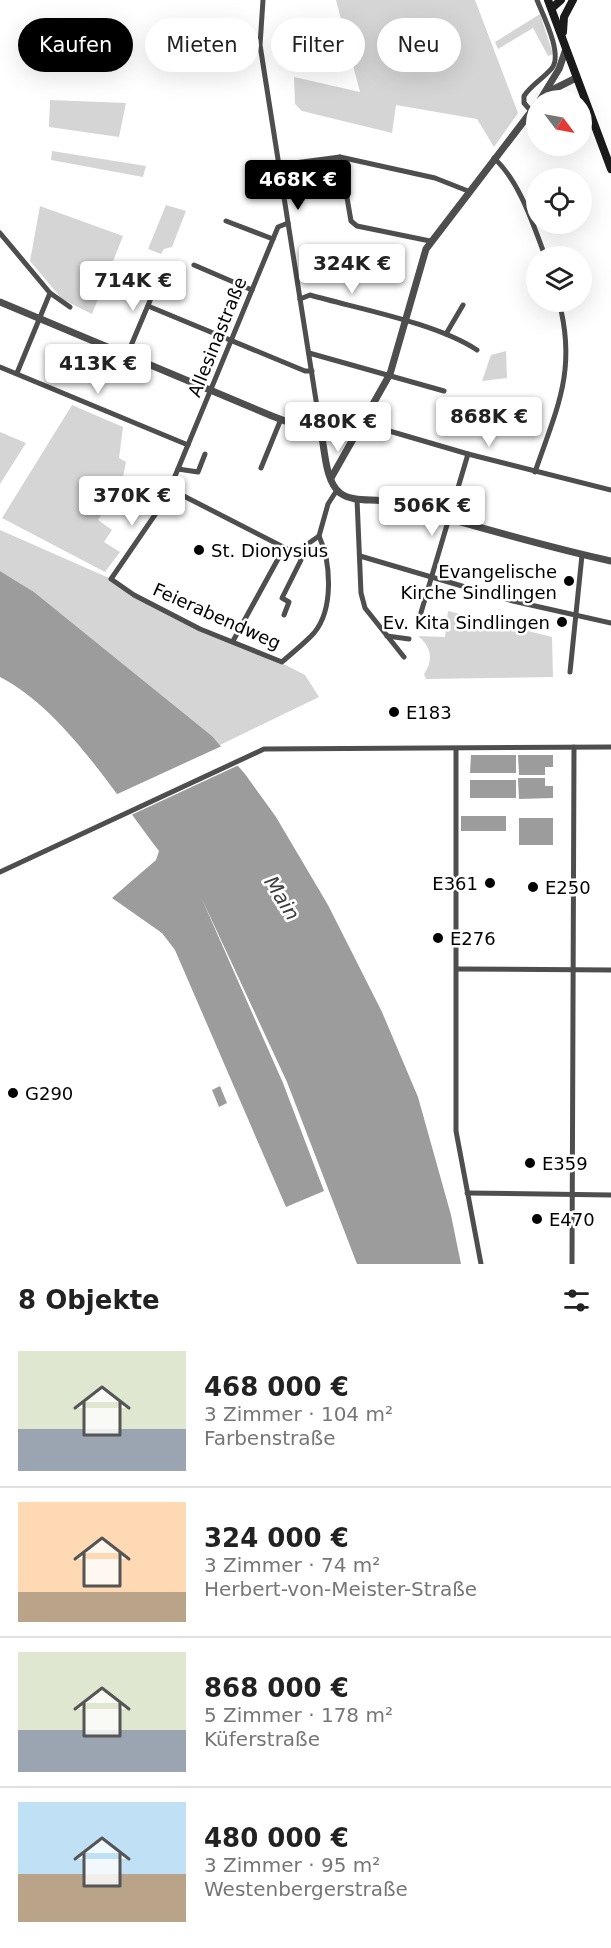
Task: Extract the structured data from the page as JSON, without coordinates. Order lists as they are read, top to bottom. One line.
{"streets":{"street":["Allesinastraße","Feierabendweg"]},"crossings":[["Allesinastraße","Feierabendweg"]],"water":["Main"],"places":["St. Dionysius","Evangelische Kirche Sindlingen","Ev. Kita Sindlingen","E183","E361","E250","E276","G290","E359","E470"],"north":"bottom right","page":{"chip":["Kaufen","Mieten","Filter","Neu"],"price":["468K €","324K €","714K €","413K €","868K €","480K €","370K €","506K €"],"heading":"8 Objekte","list":[{"name":"468 000 €","note":"3 Zimmer · 104 m² · Farbenstraße"},{"name":"324 000 €","note":"3 Zimmer · 74 m² · Herbert-von-Meister-Straße"},{"name":"868 000 €","note":"5 Zimmer · 178 m² · Küferstraße"},{"name":"480 000 €","note":"3 Zimmer · 95 m² · Westenbergerstraße"}]}}
